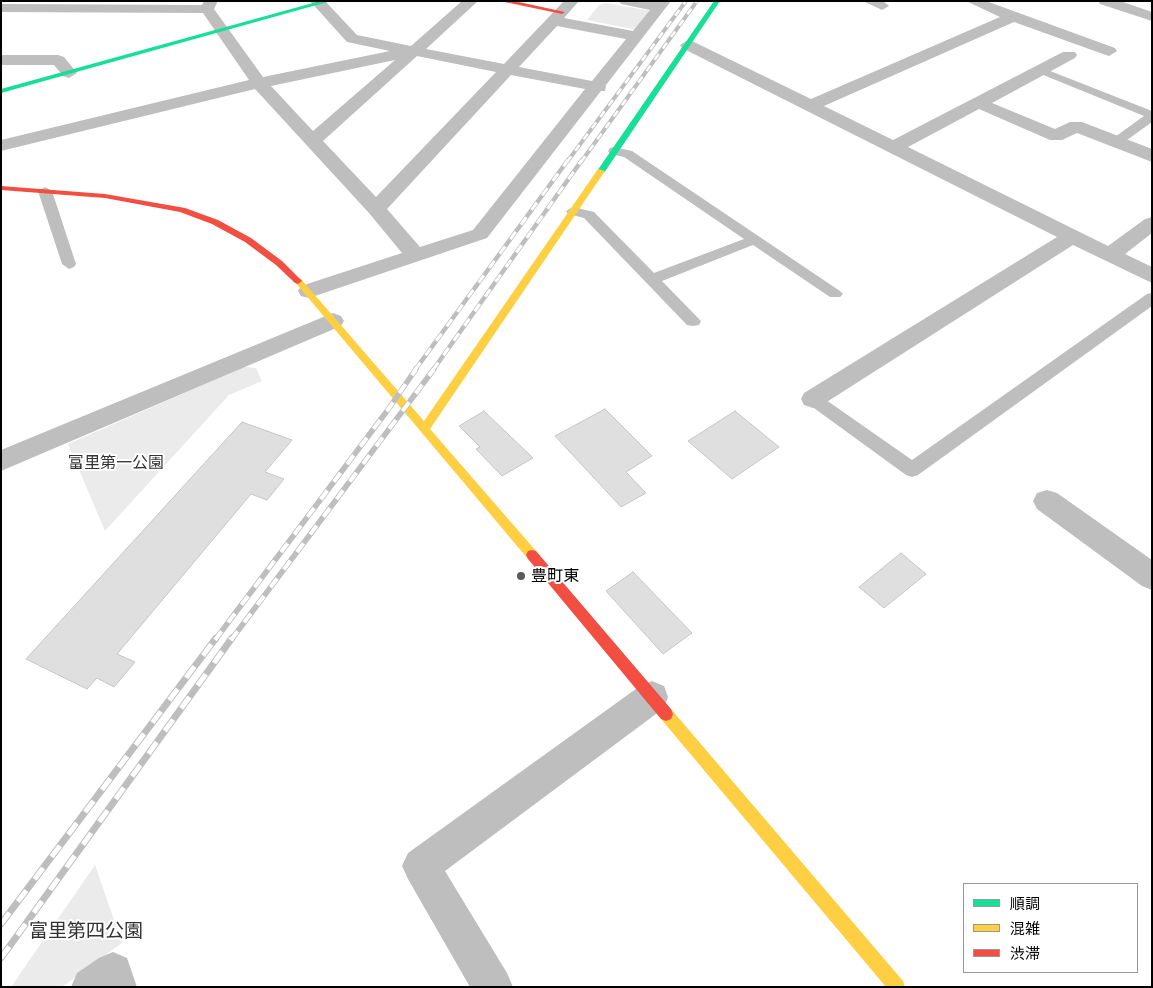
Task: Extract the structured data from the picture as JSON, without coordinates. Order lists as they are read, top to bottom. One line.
{"parks":["富里第一公園","富里第四公園"],"places":["豊町東"],"legend":["順調","混雑","渋滞"]}
